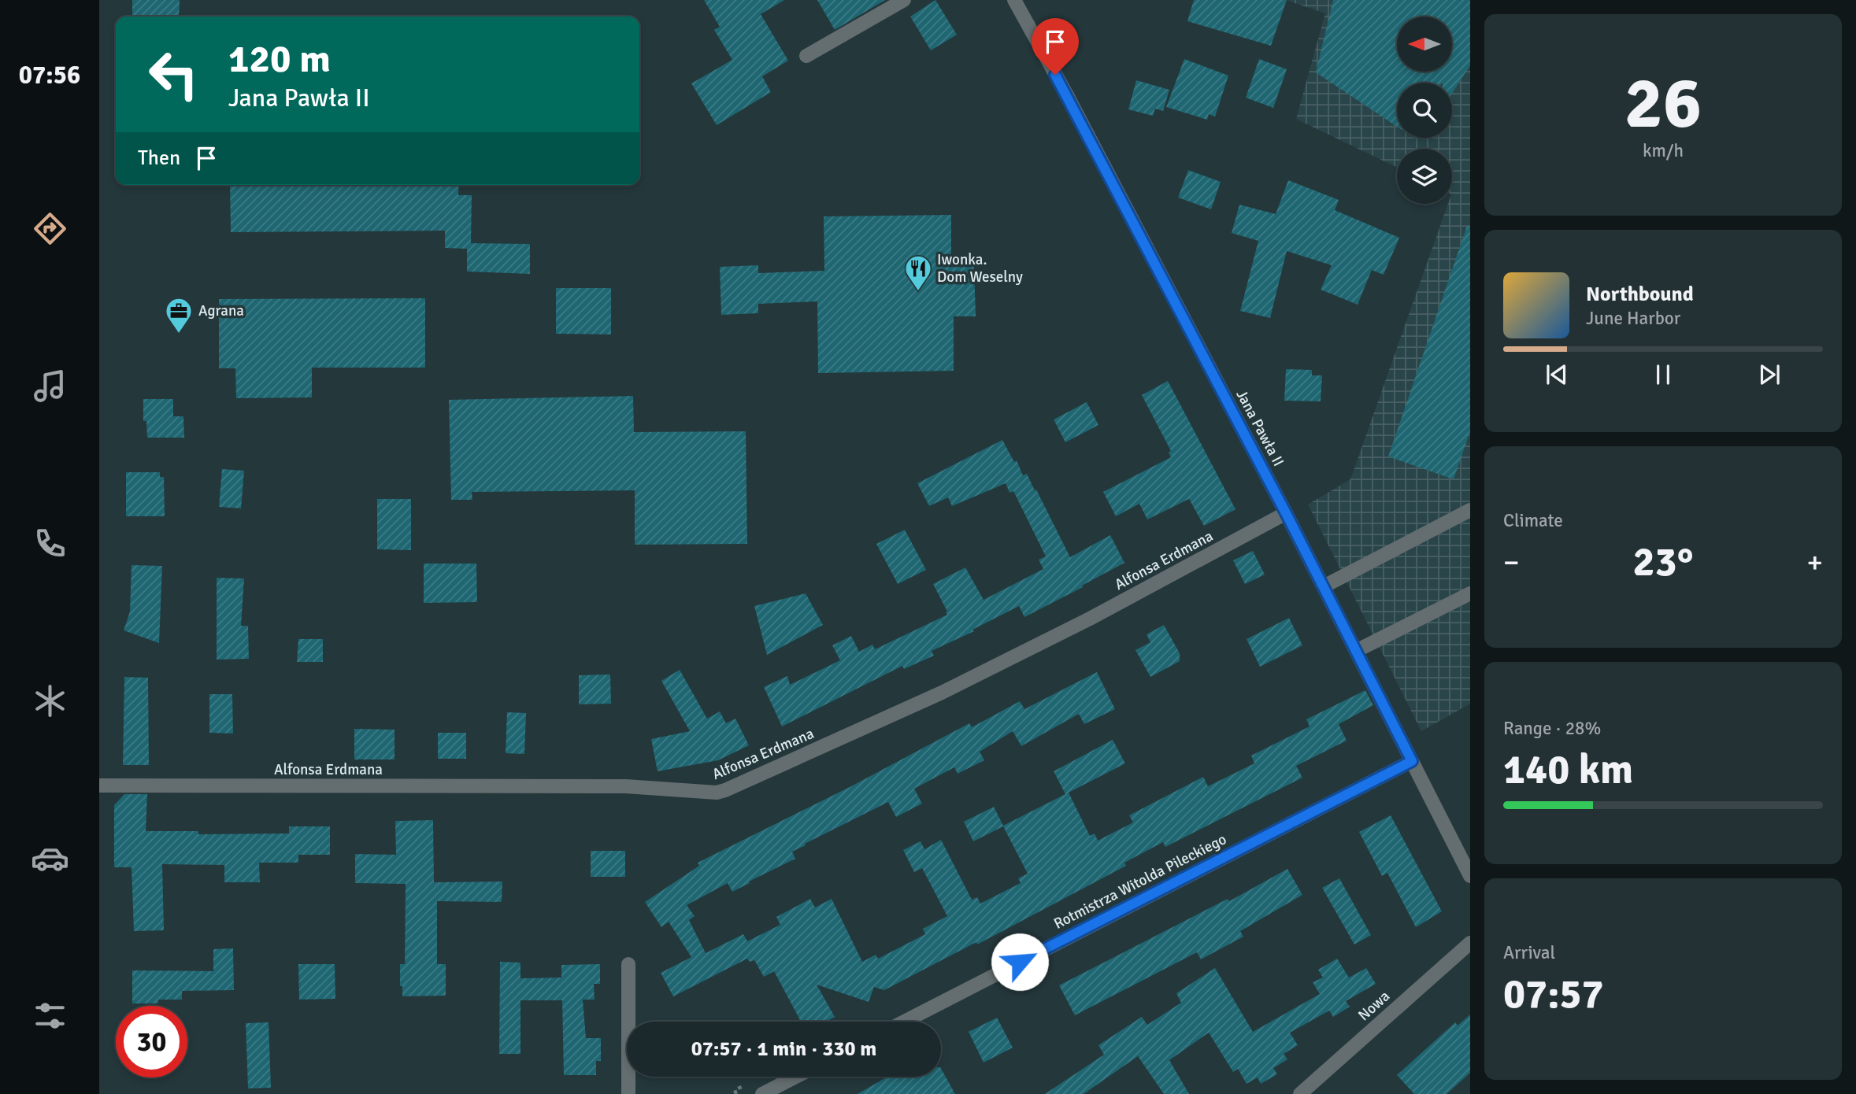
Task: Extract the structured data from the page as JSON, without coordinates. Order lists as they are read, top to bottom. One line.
{"streets":{"street":["Jana Pawła II","Alfonsa Erdmana","Rotmistrza Witolda Pileckiego","Nowa"]},"crossings":[["Jana Pawła II","Alfonsa Erdmana"],["Jana Pawła II","Rotmistrza Witolda Pileckiego"]],"places":{"restaurant":["Iwonka. Dom Weselny"],"office":["Agrana"]},"north":"left","page":{"tabs":"07:56","tile":[["26","km/h"],"Climate",["Range · 28%","140 km"],["Arrival","07:57"]],"turn":["120 m","Jana Pawła II"],"then":"Then","song":["Northbound","June Harbor"],"heat":["−","23°","+"],"limit":"30","trip":"07:57 · 1 min · 330 m"}}
